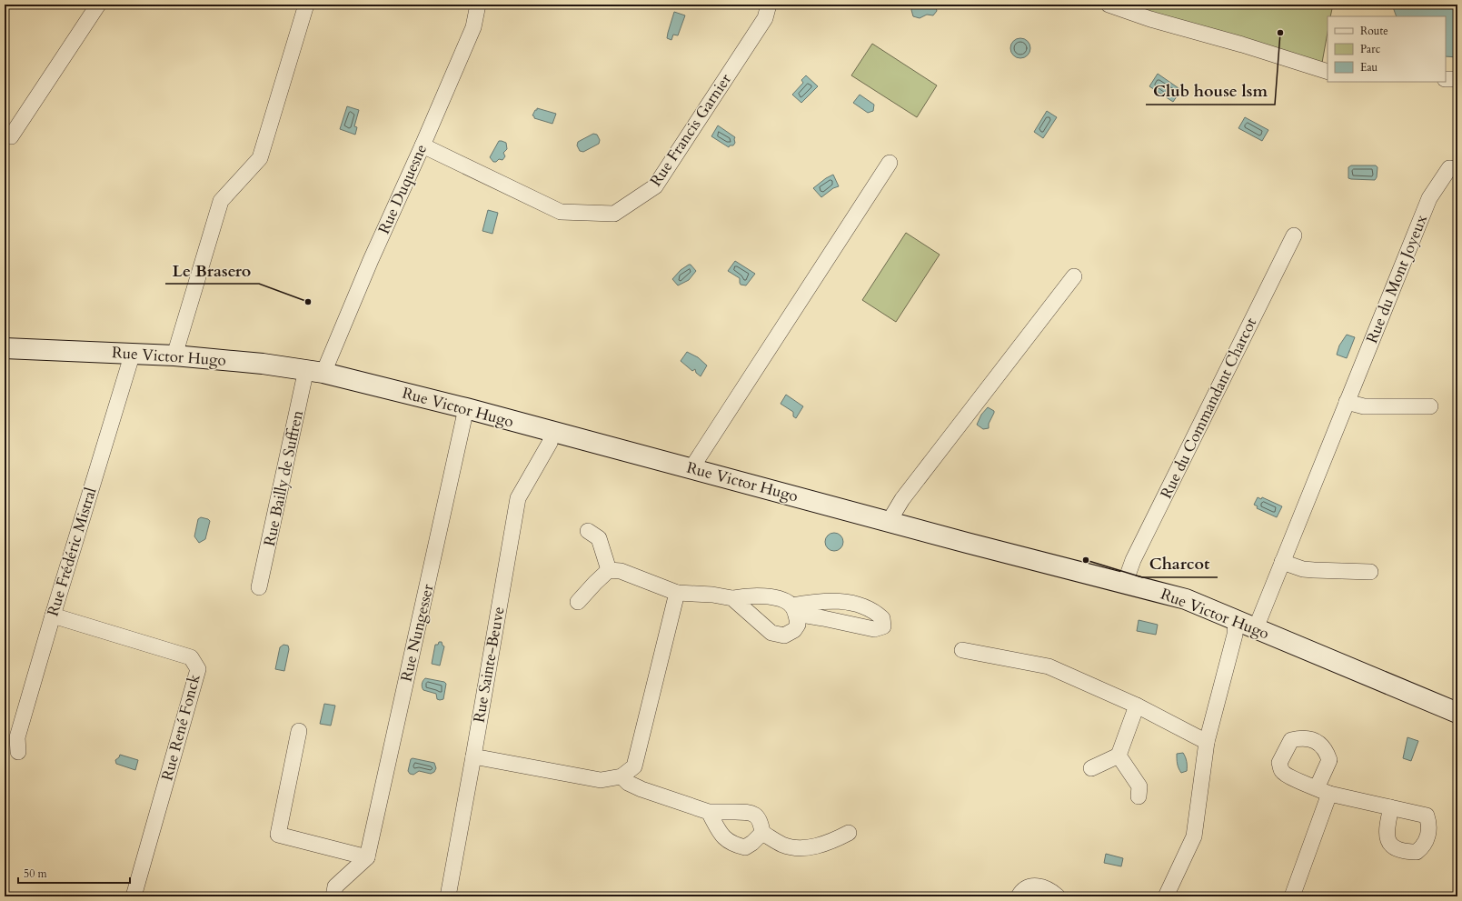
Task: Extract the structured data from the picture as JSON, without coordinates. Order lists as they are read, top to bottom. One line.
{"streets":{"street":["Rue Francis Garnier","Rue Duquesne","Rue du Mont Joyeux","Rue Victor Hugo","Rue du Commandant Charcot","Rue Bailly de Suffren","Rue Frédéric Mistral","Rue Nungesser","Rue Sainte-Beuve","Rue René Fonck"]},"crossings":[["Rue Francis Garnier","Rue Duquesne"],["Rue Duquesne","Rue Victor Hugo"],["Rue Duquesne","Rue Bailly de Suffren"],["Rue du Mont Joyeux","Rue Victor Hugo"],["Rue Victor Hugo","Rue du Commandant Charcot"],["Rue Victor Hugo","Rue Bailly de Suffren"],["Rue Victor Hugo","Rue Frédéric Mistral"],["Rue Victor Hugo","Rue Nungesser"],["Rue Victor Hugo","Rue Sainte-Beuve"],["Rue Frédéric Mistral","Rue René Fonck"]],"places":["Club house lsm","Le Brasero","Charcot"],"legend":["Route","Parc","Eau"],"scale_bar":"50 m"}
